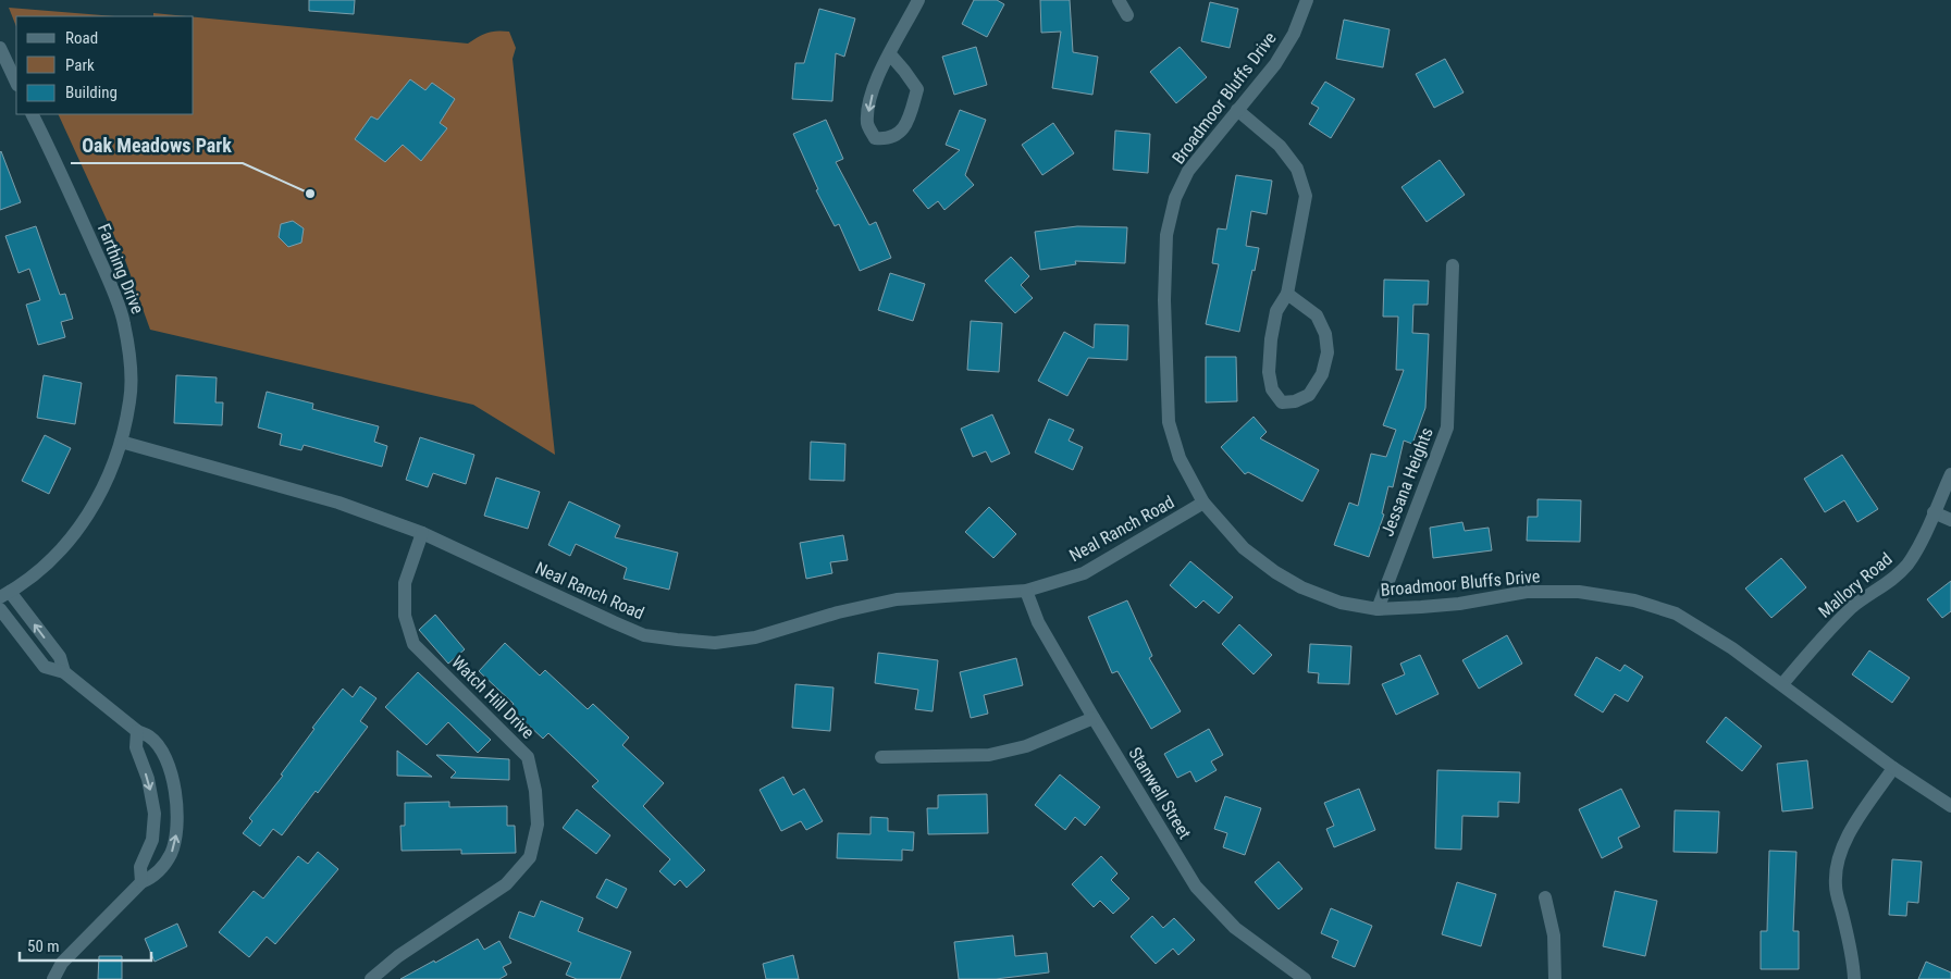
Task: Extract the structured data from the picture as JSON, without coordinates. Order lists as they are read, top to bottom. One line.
{"streets":{"street":["Broadmoor Bluffs Drive","Farthing Drive","Jessana Heights","Neal Ranch Road","Mallory Road","Watch Hill Drive","Stanwell Street"]},"crossings":[["Broadmoor Bluffs Drive","Jessana Heights"],["Broadmoor Bluffs Drive","Neal Ranch Road"],["Broadmoor Bluffs Drive","Mallory Road"],["Farthing Drive","Neal Ranch Road"],["Neal Ranch Road","Watch Hill Drive"],["Neal Ranch Road","Stanwell Street"]],"places":["Oak Meadows Park"],"legend":["Road","Park","Building"],"scale_bar":"50 m"}
